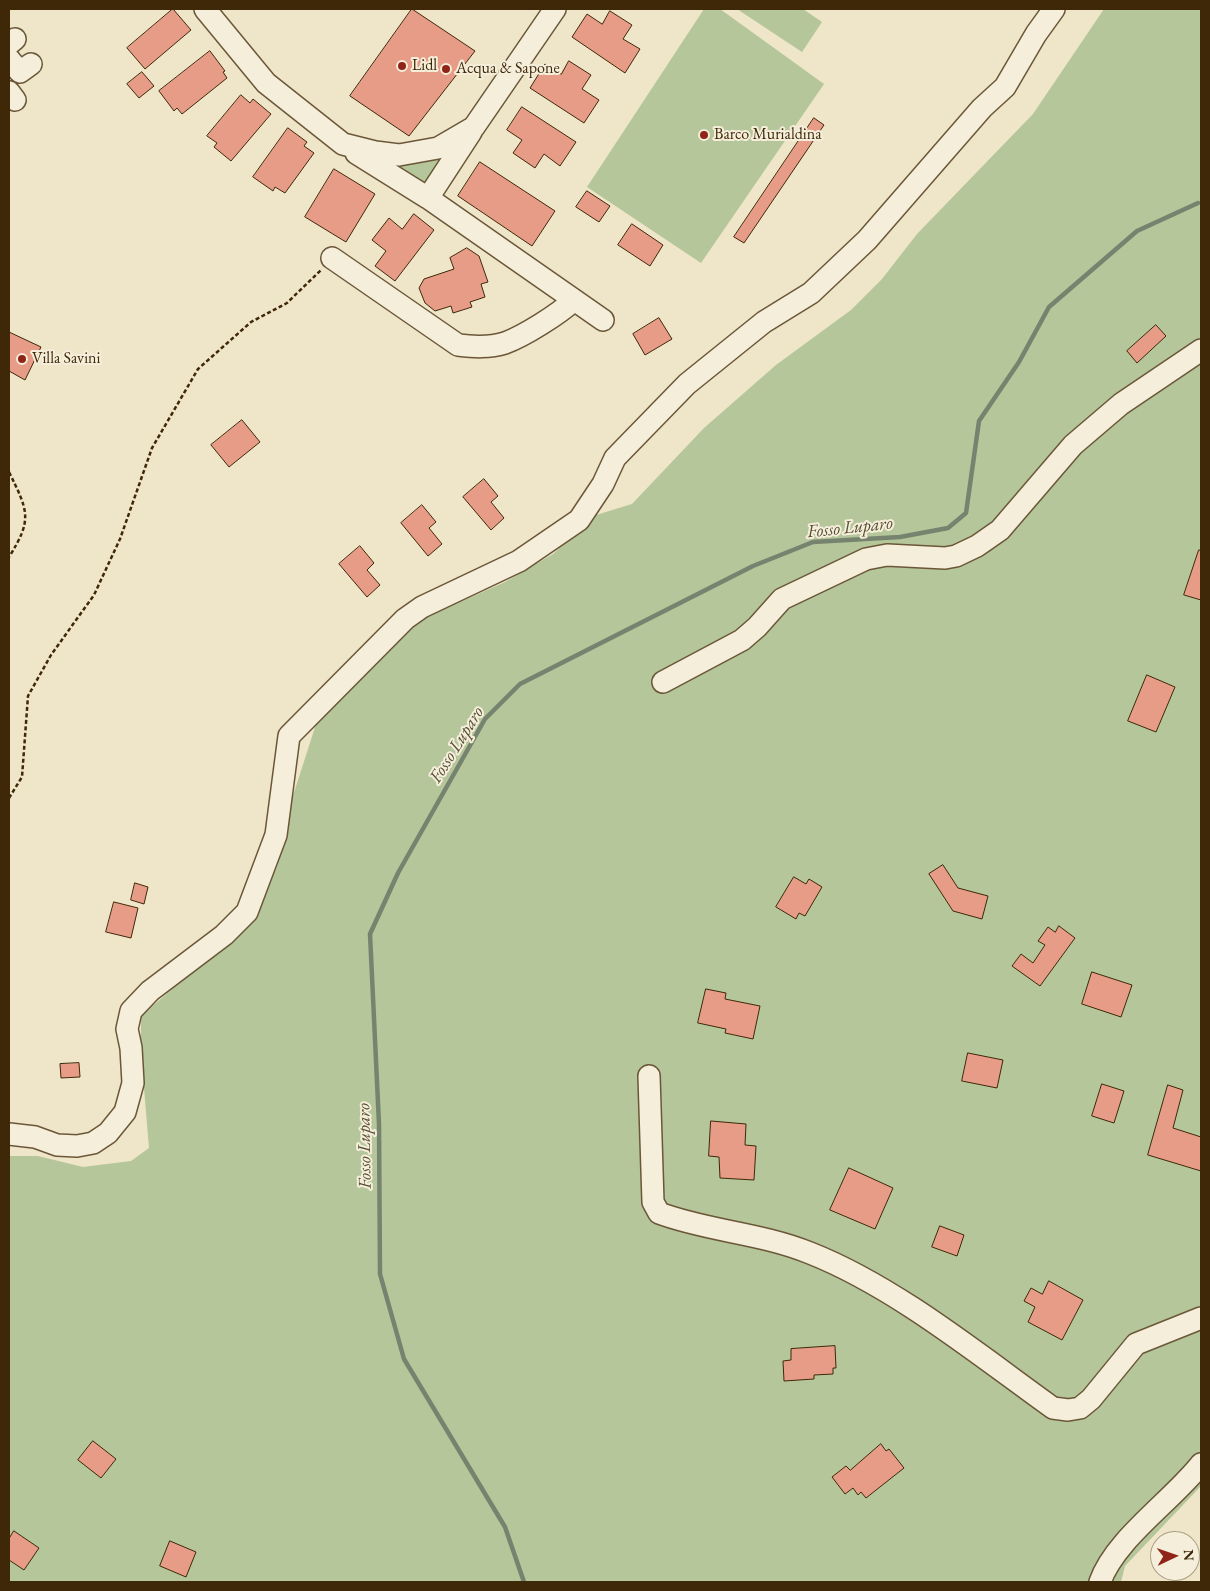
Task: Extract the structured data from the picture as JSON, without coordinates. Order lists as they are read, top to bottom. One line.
{"water":["Fosso Luparo"],"places":["Lidl","Acqua & Sapone","Barco Murialdina","Villa Savini"],"north":"right"}
